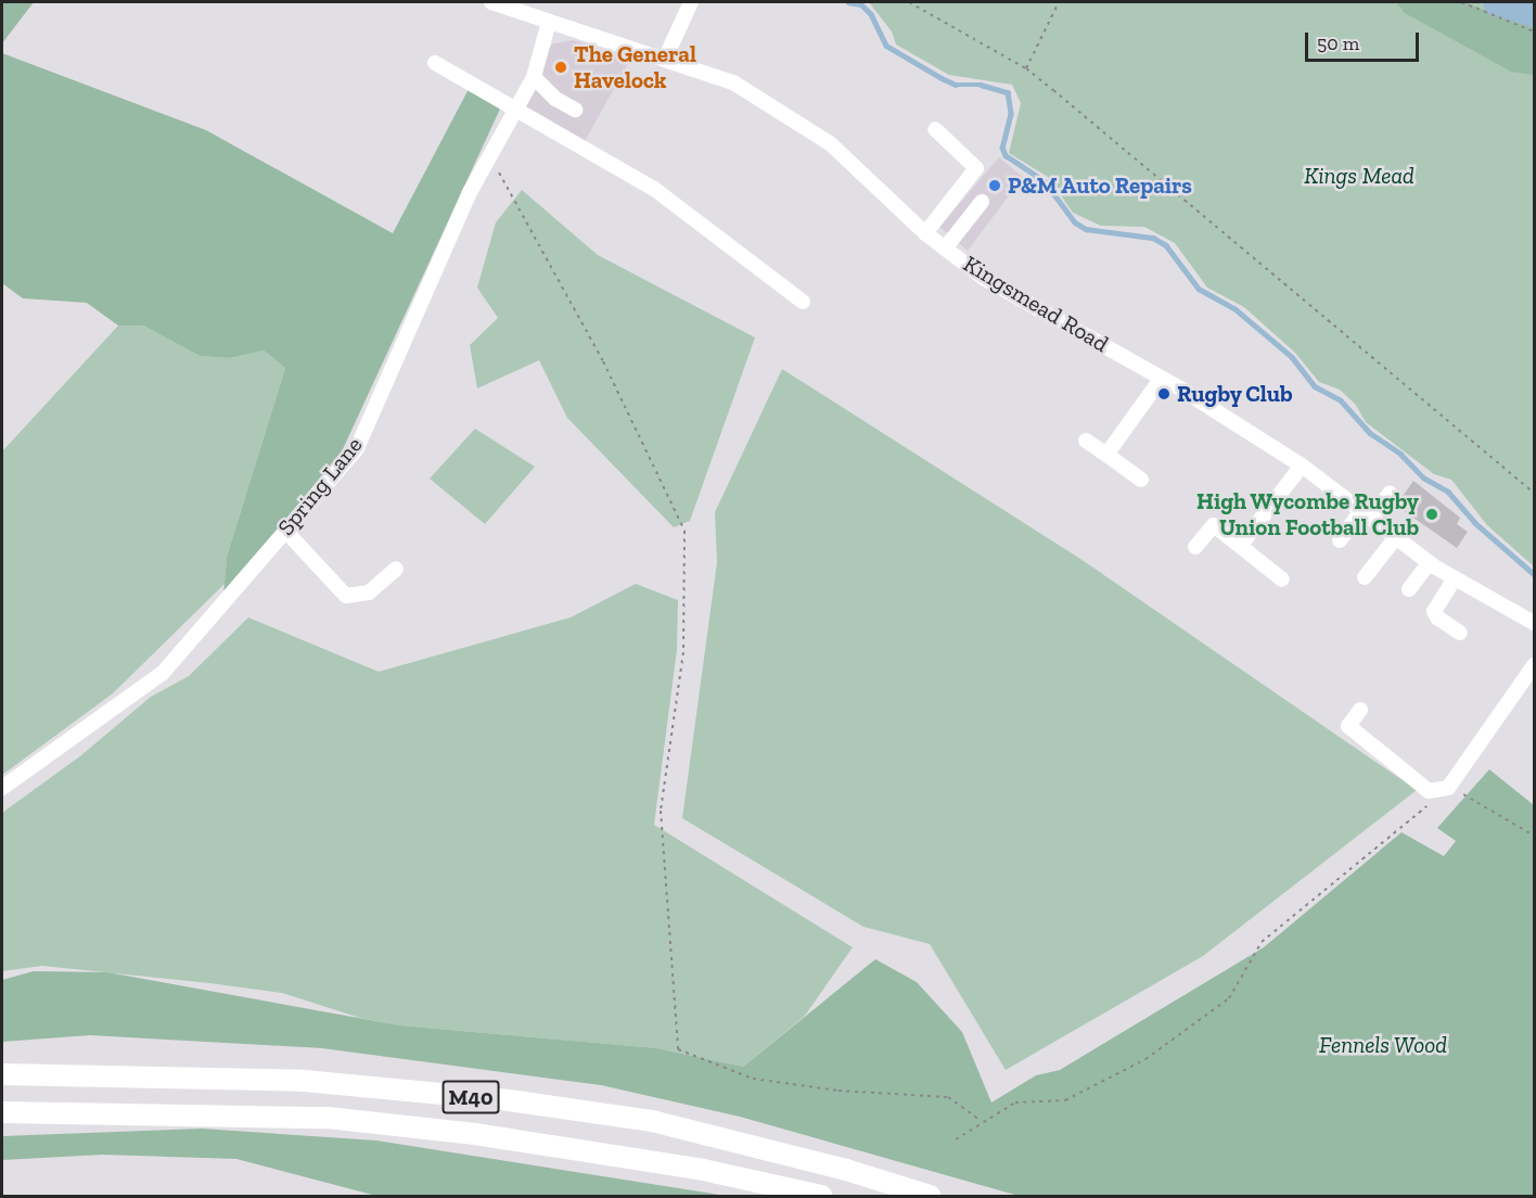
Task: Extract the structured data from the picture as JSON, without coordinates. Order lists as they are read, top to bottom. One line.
{"streets":{"highway":["M40"],"street":["Kingsmead Road","Spring Lane"]},"crossings":[["Kingsmead Road","Spring Lane"]],"parks":["Kings Mead","Fennels Wood"],"places":["The General Havelock","P&M Auto Repairs","Rugby Club","High Wycombe Rugby Union Football Club"],"scale_bar":"50 m"}
